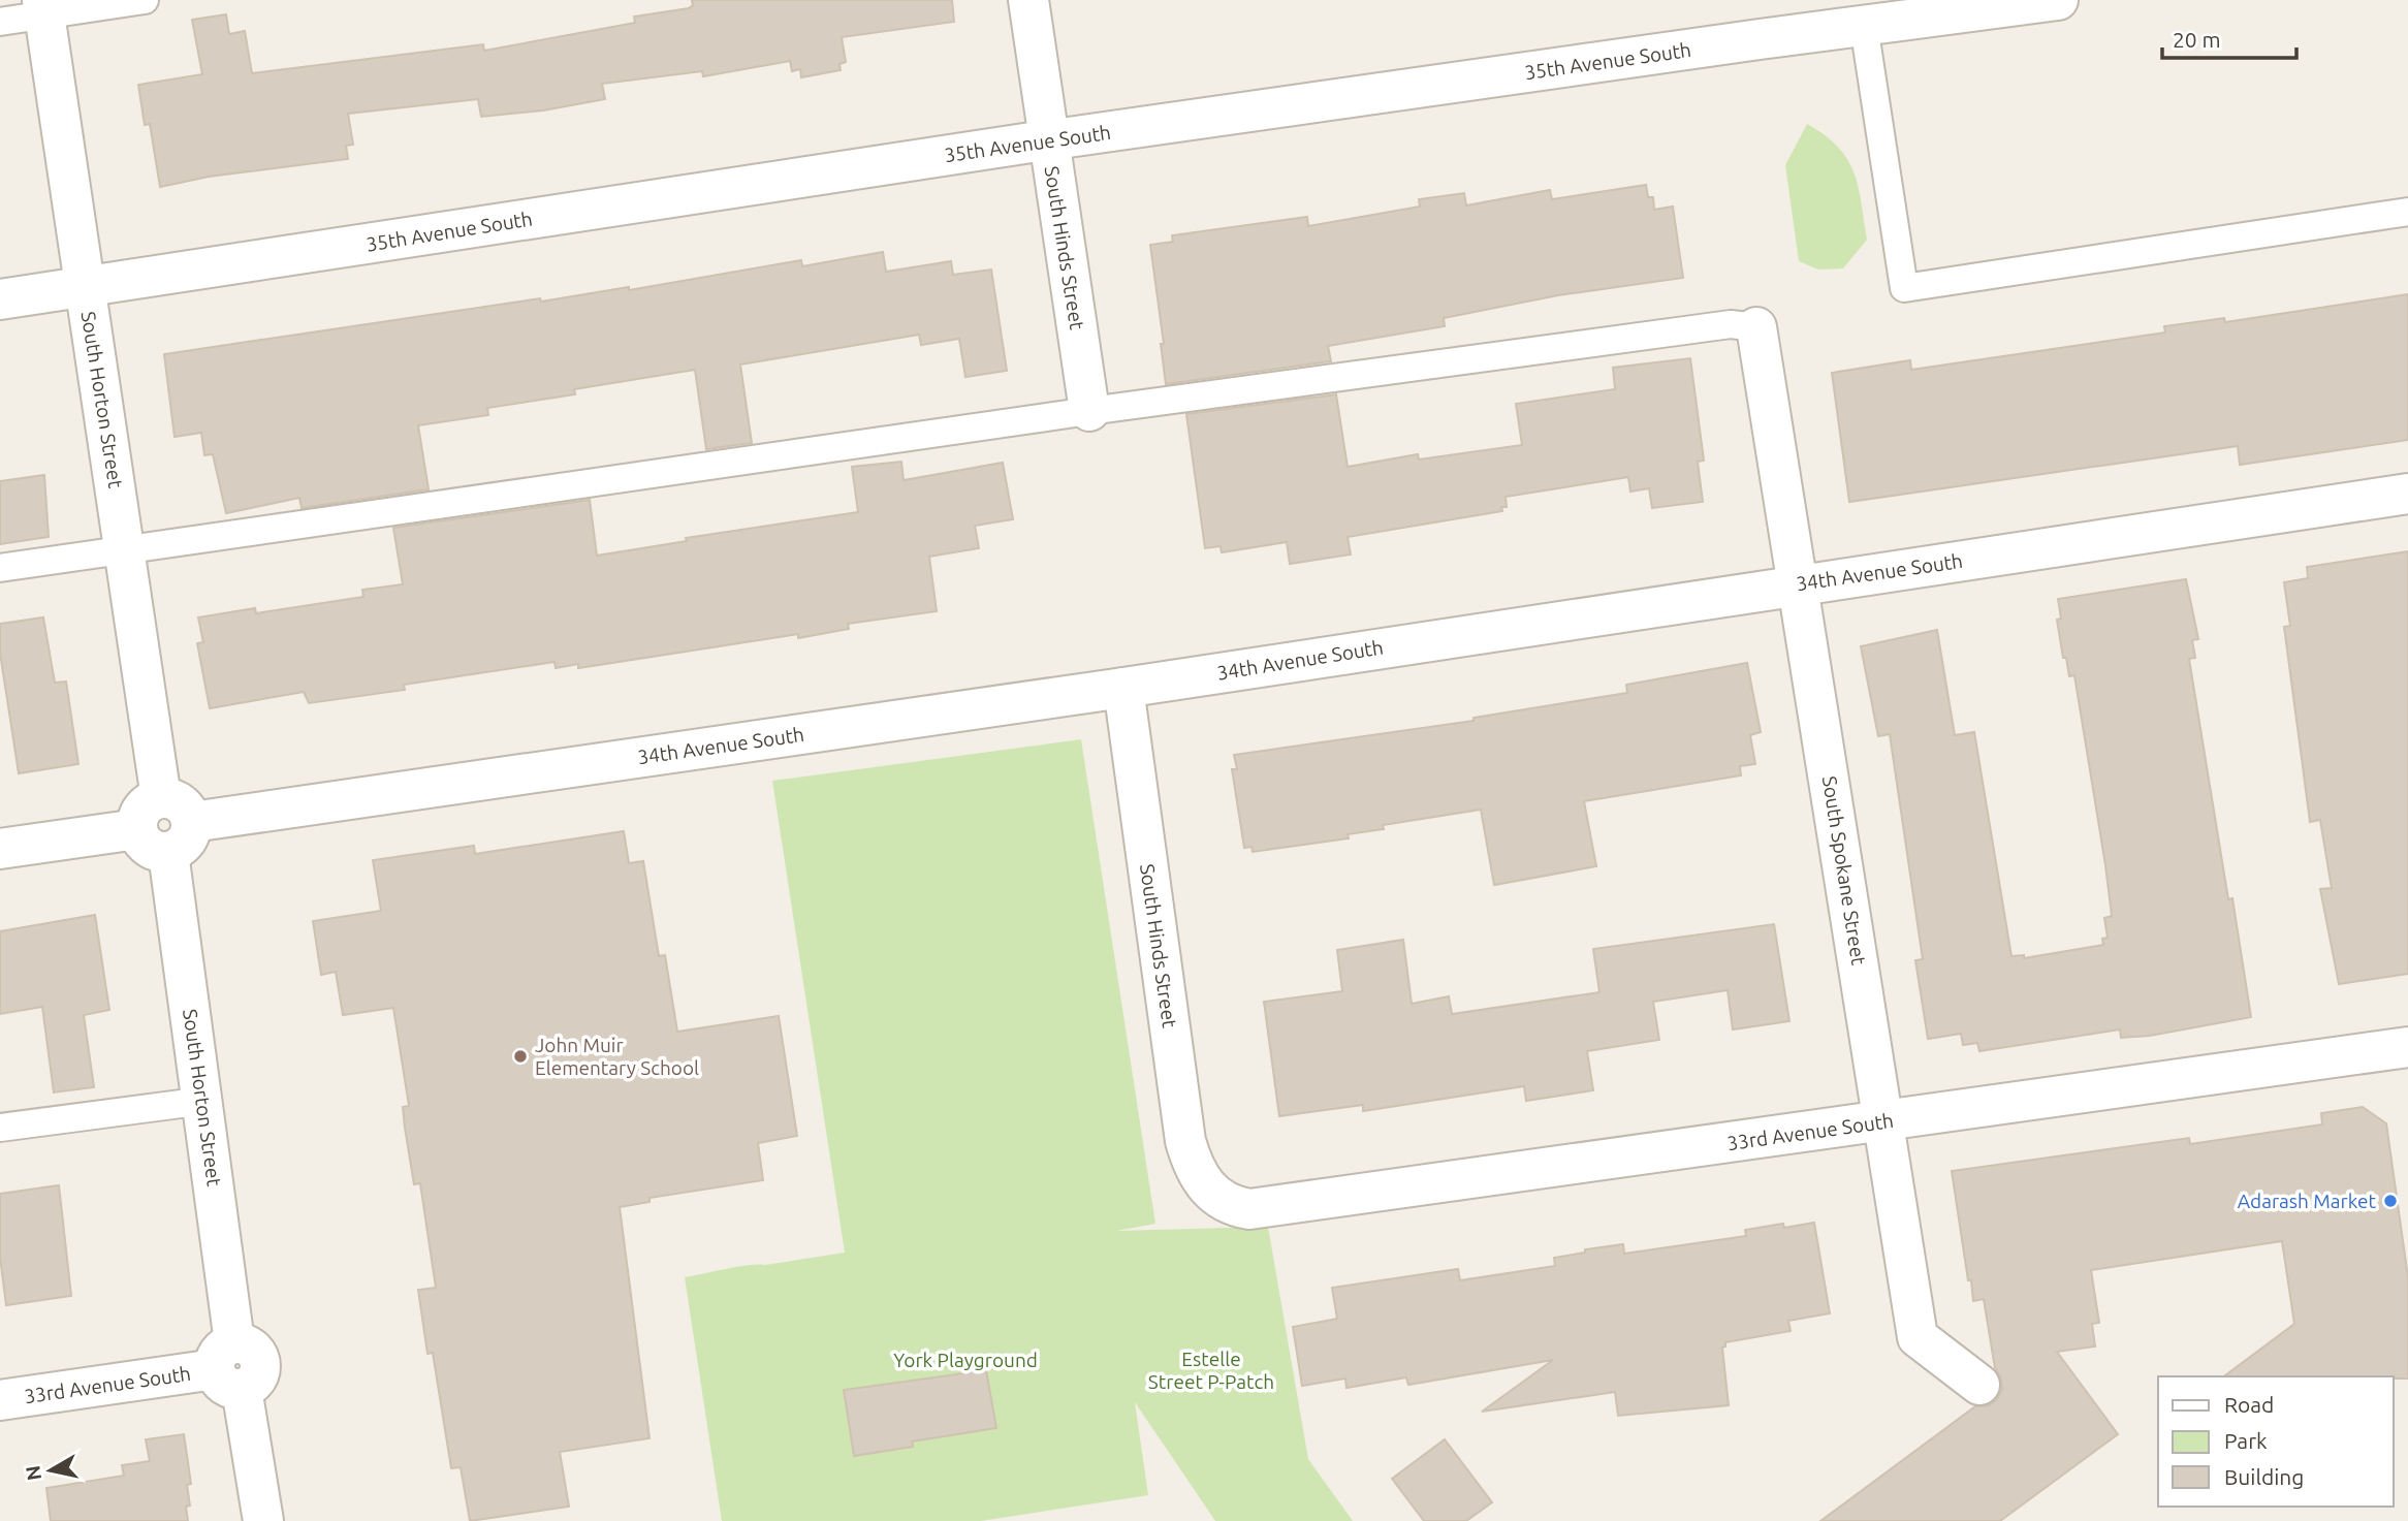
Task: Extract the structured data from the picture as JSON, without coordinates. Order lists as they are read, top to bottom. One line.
{"streets":{"street":["35th Avenue South","South Hinds Street","South Horton Street","34th Avenue South","South Spokane Street","33rd Avenue South"]},"crossings":[["35th Avenue South","South Hinds Street"],["35th Avenue South","South Horton Street"],["South Hinds Street","34th Avenue South"],["South Hinds Street","33rd Avenue South"],["South Horton Street","34th Avenue South"],["South Horton Street","33rd Avenue South"],["34th Avenue South","South Spokane Street"],["South Spokane Street","33rd Avenue South"]],"parks":["Estelle Street P-Patch","York Playground"],"places":["John Muir Elementary School","Adarash Market"],"legend":["Road","Park","Building"],"scale_bar":"20 m","north":"left"}
